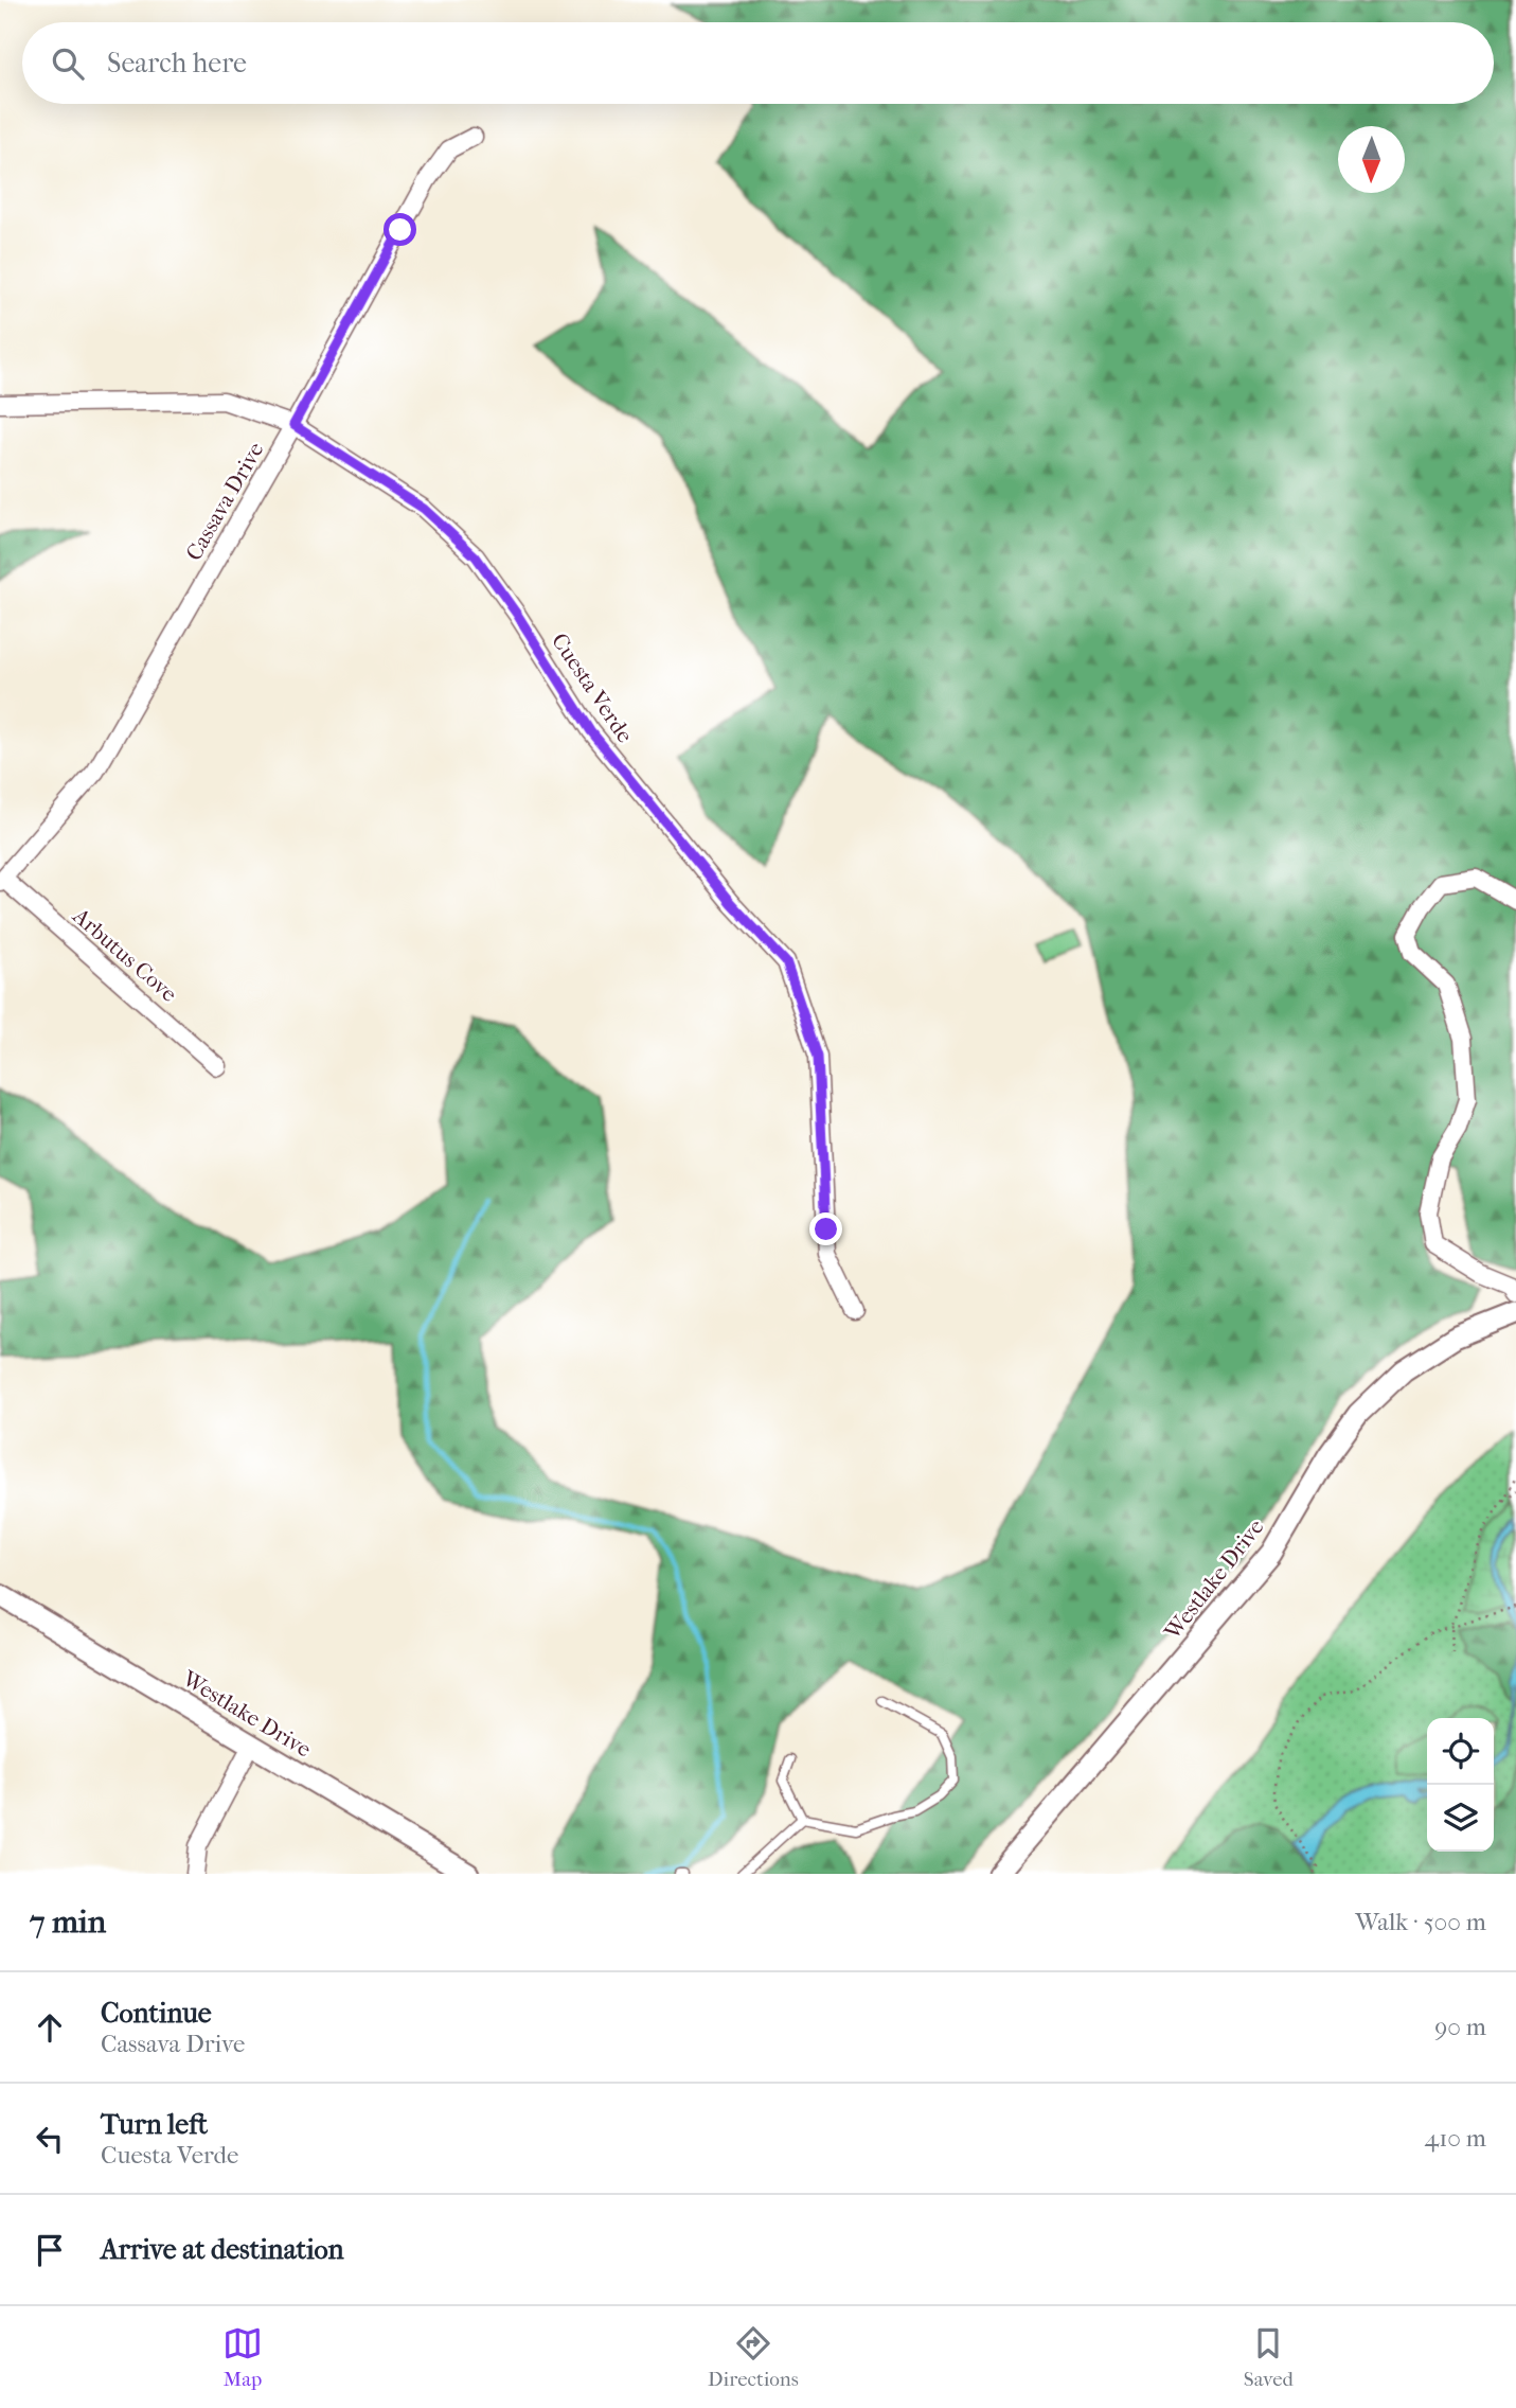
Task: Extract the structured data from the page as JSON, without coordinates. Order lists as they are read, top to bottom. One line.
{"streets":{"street":["Cassava Drive","Cuesta Verde","Arbutus Cove","Westlake Drive"]},"crossings":[["Cassava Drive","Cuesta Verde"],["Cassava Drive","Arbutus Cove"]],"north":"bottom","page":{"search":"Search here","heading":["7 min","Walk · 500 m"],"list":[["Continue","Cassava Drive","90 m"],["Turn left","Cuesta Verde","410 m"],"Arrive at destination"],"nav":["Map","Directions","Saved"]}}
